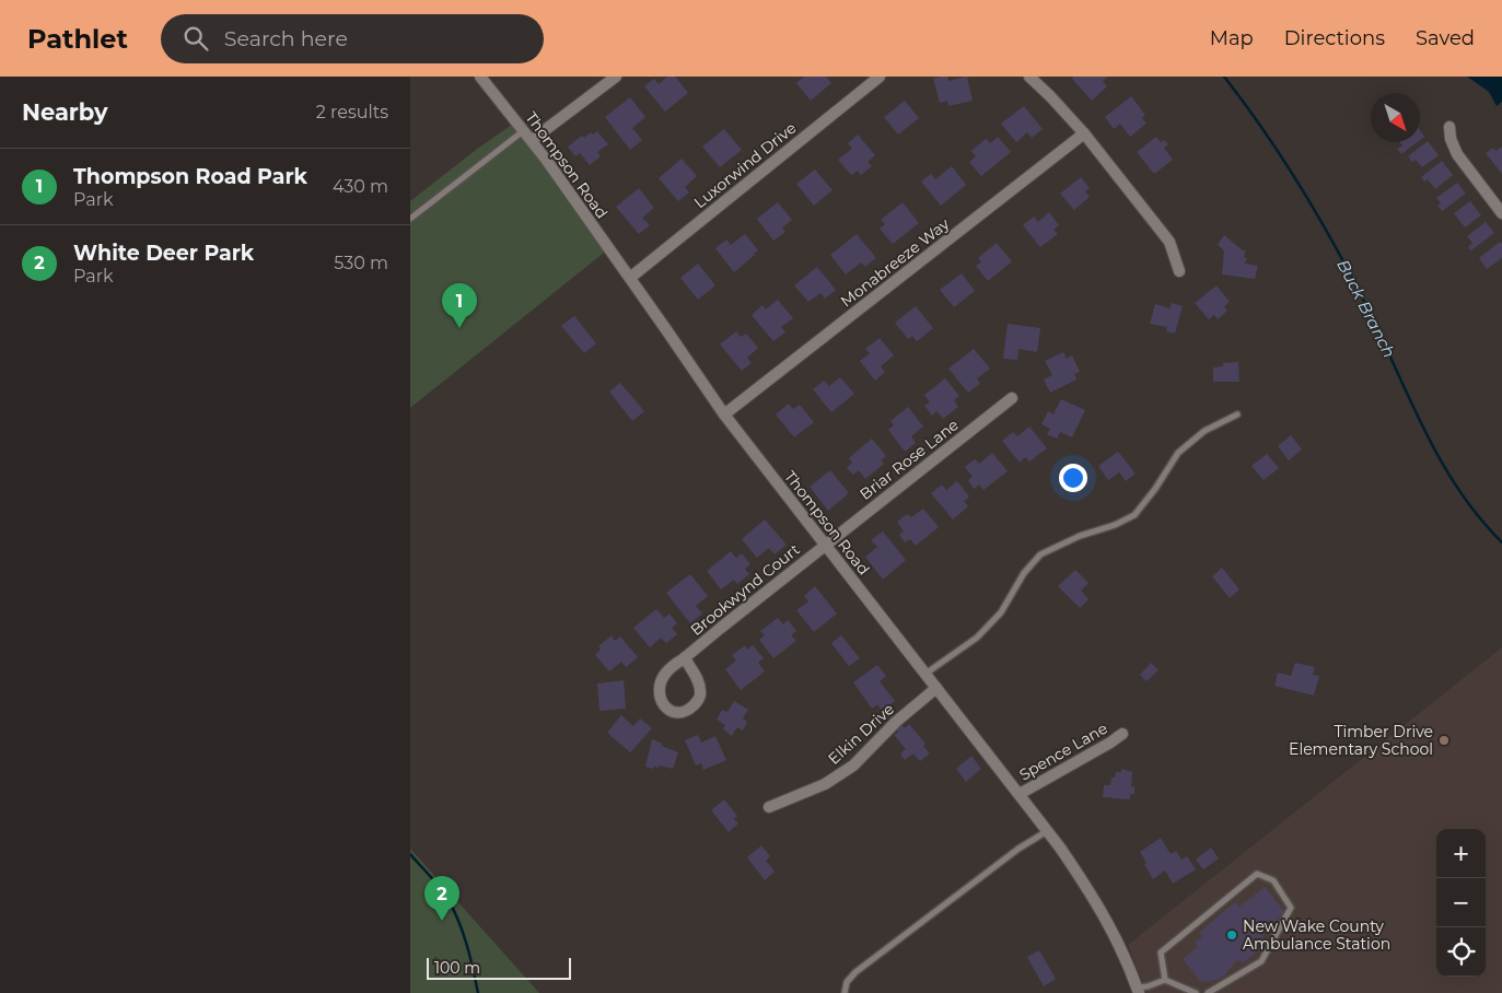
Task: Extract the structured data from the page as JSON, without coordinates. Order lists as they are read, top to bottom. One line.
{"streets":{"street":["Thompson Road","Luxorwind Drive","Monabreeze Way","Briar Rose Lane","Brookwynd Court","Elkin Drive","Spence Lane"]},"crossings":[["Thompson Road","Luxorwind Drive"],["Thompson Road","Monabreeze Way"],["Thompson Road","Briar Rose Lane"],["Thompson Road","Brookwynd Court"],["Thompson Road","Elkin Drive"],["Thompson Road","Spence Lane"],["Briar Rose Lane","Brookwynd Court"]],"water":["Buck Branch"],"places":["Timber Drive Elementary School","New Wake County Ambulance Station"],"scale_bar":"100 m","north":"bottom right","page":{"header":"Pathlet","search":"Search here","nav":["Map","Directions","Saved"],"heading":["Nearby","2 results"],"list":[{"mark":"1","name":"Thompson Road Park","note":"Park","value":"430 m"},{"mark":"2","name":"White Deer Park","note":"Park","value":"530 m"}],"pins":["1","2"],"map_buttons":["+","−"],"scale":"100 m"}}
